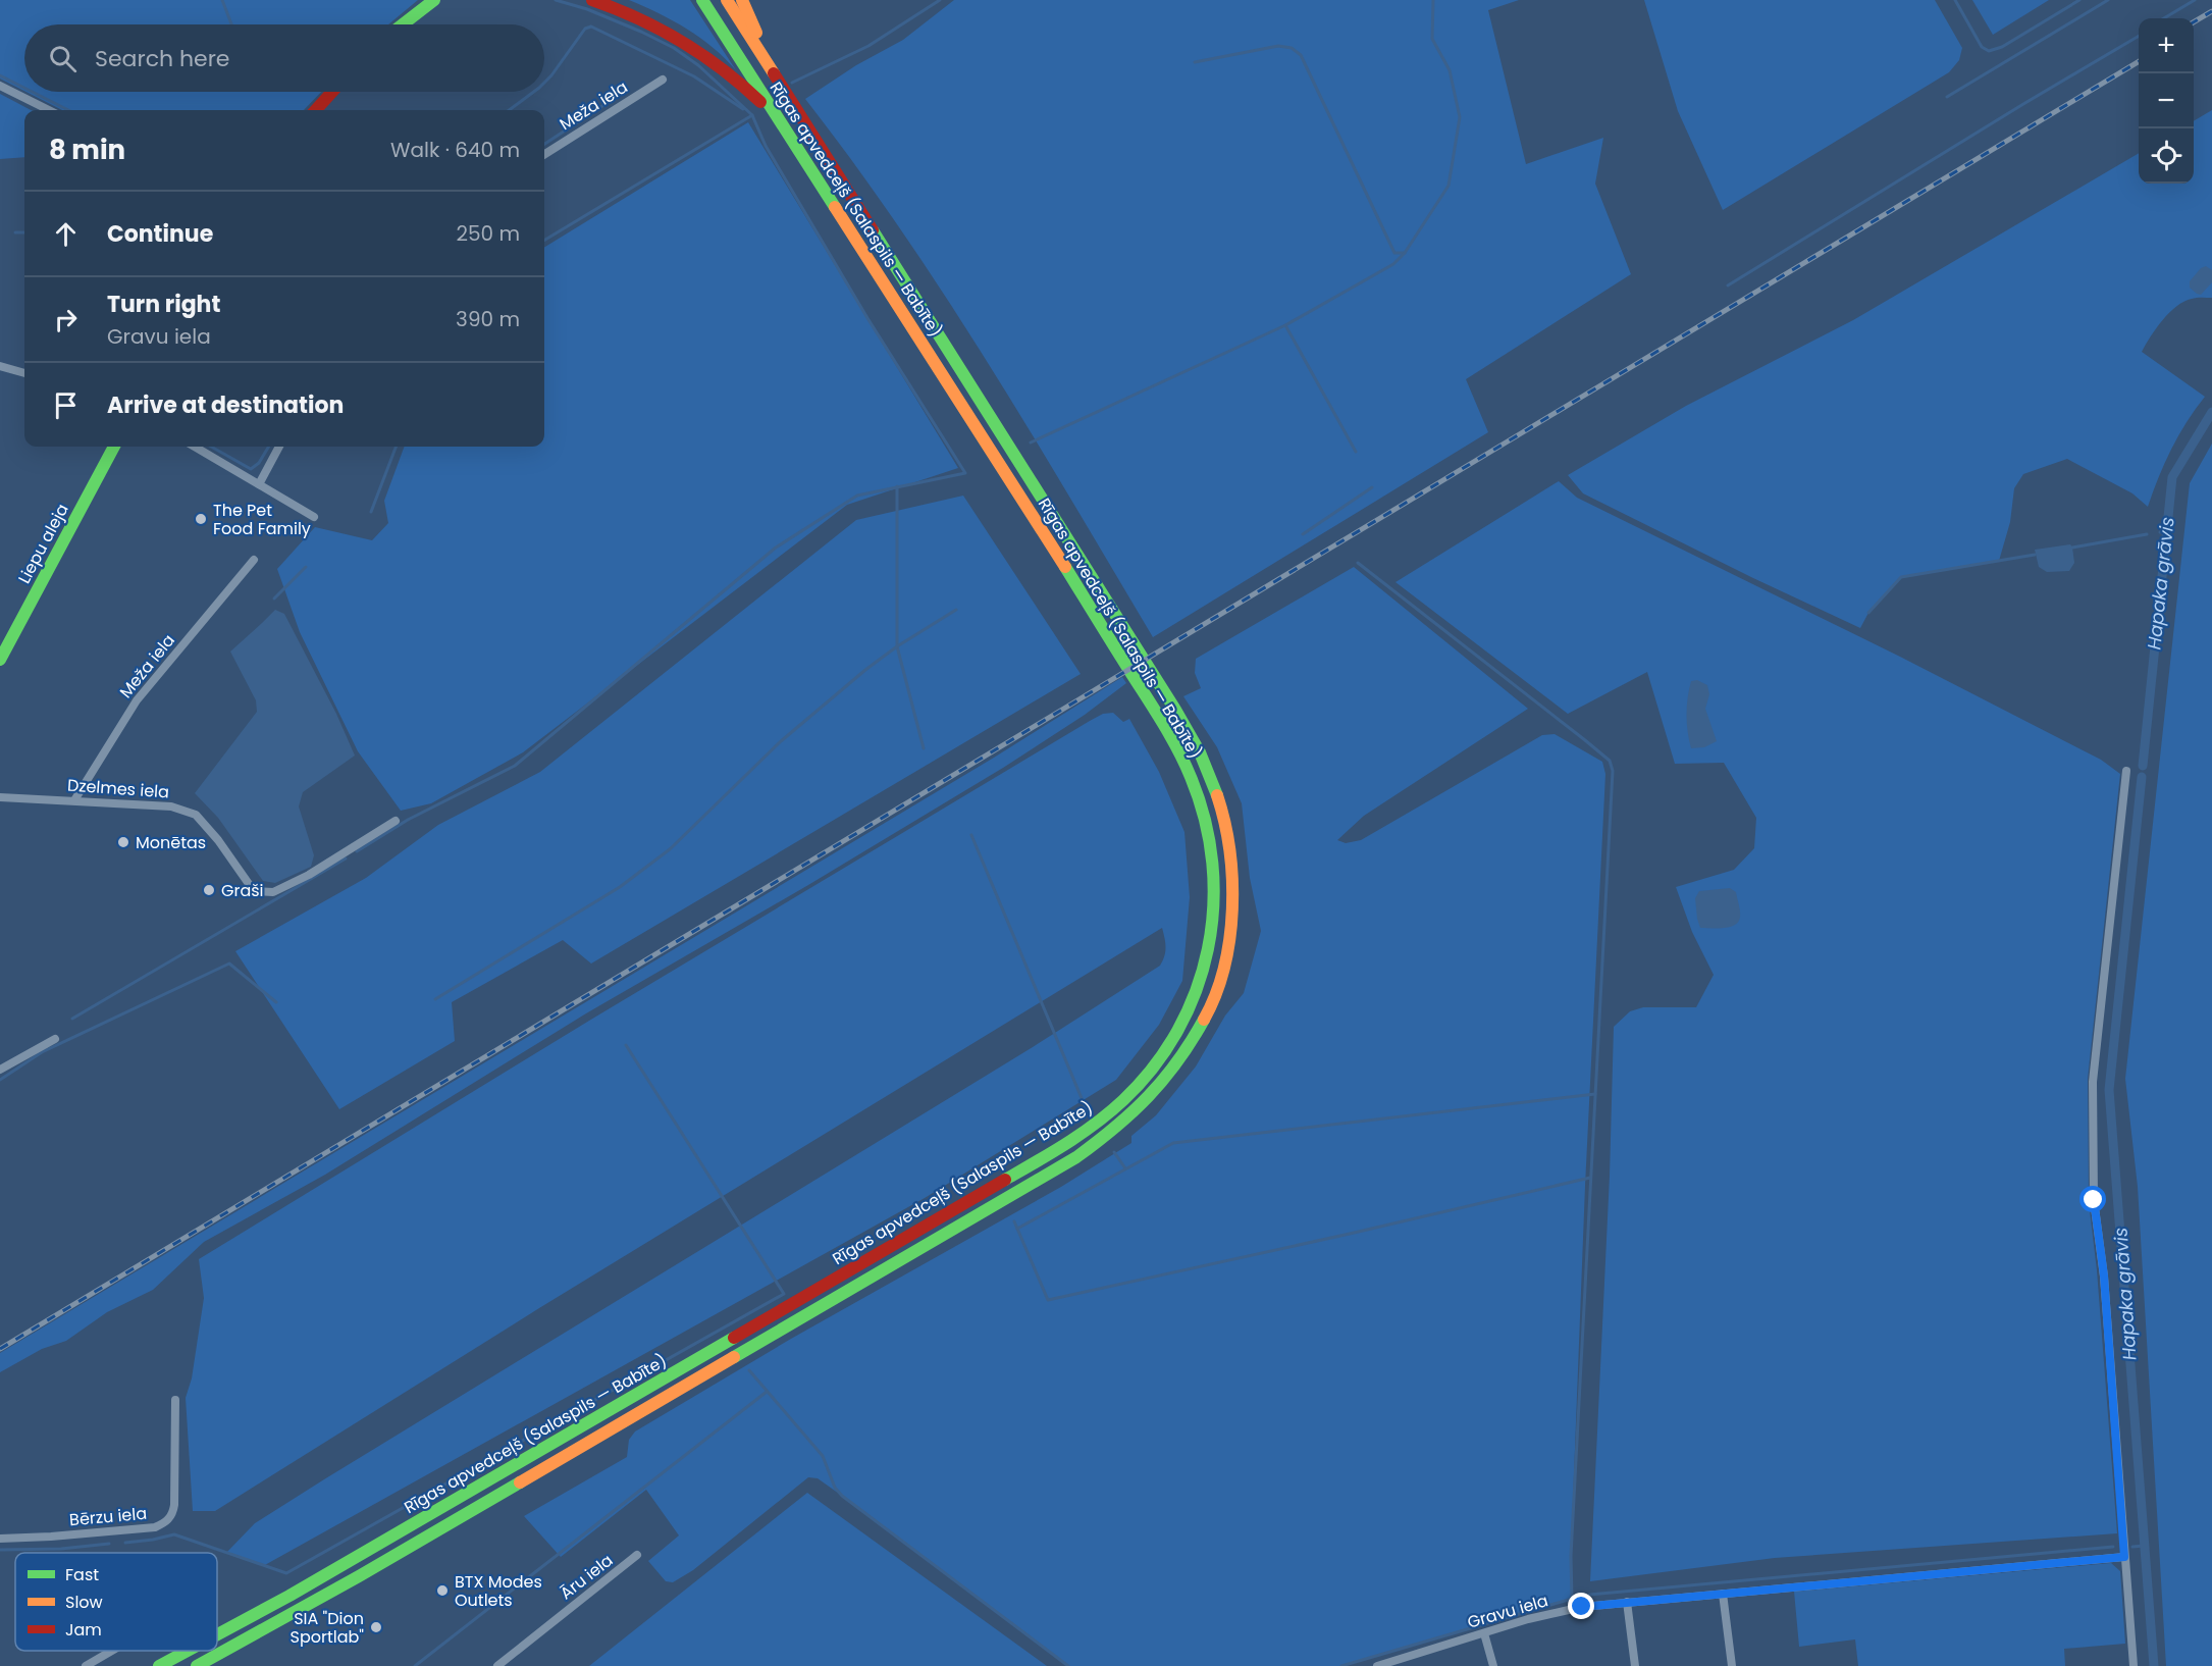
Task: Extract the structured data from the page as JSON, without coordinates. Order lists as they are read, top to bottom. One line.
{"streets":{"main road":["Rīgas apvedceļš (Salaspils — Babīte)","Liepu aleja"],"street":["Meža iela","Dzelmes iela","Bērzu iela","Āru iela","Gravu iela"]},"crossings":[["Meža iela","Dzelmes iela"]],"water":["Hapaka grāvis"],"places":["The Pet Food Family","Monētas","Graši","BTX Modes Outlets","SIA \"Dion Sportlab\""],"legend":["Fast","Slow","Jam"],"page":{"map_buttons":["+","−"],"search":"Search here","heading":["8 min","Walk · 640 m"],"list":[["Continue","250 m"],["Turn right","Gravu iela","390 m"],"Arrive at destination"]}}
